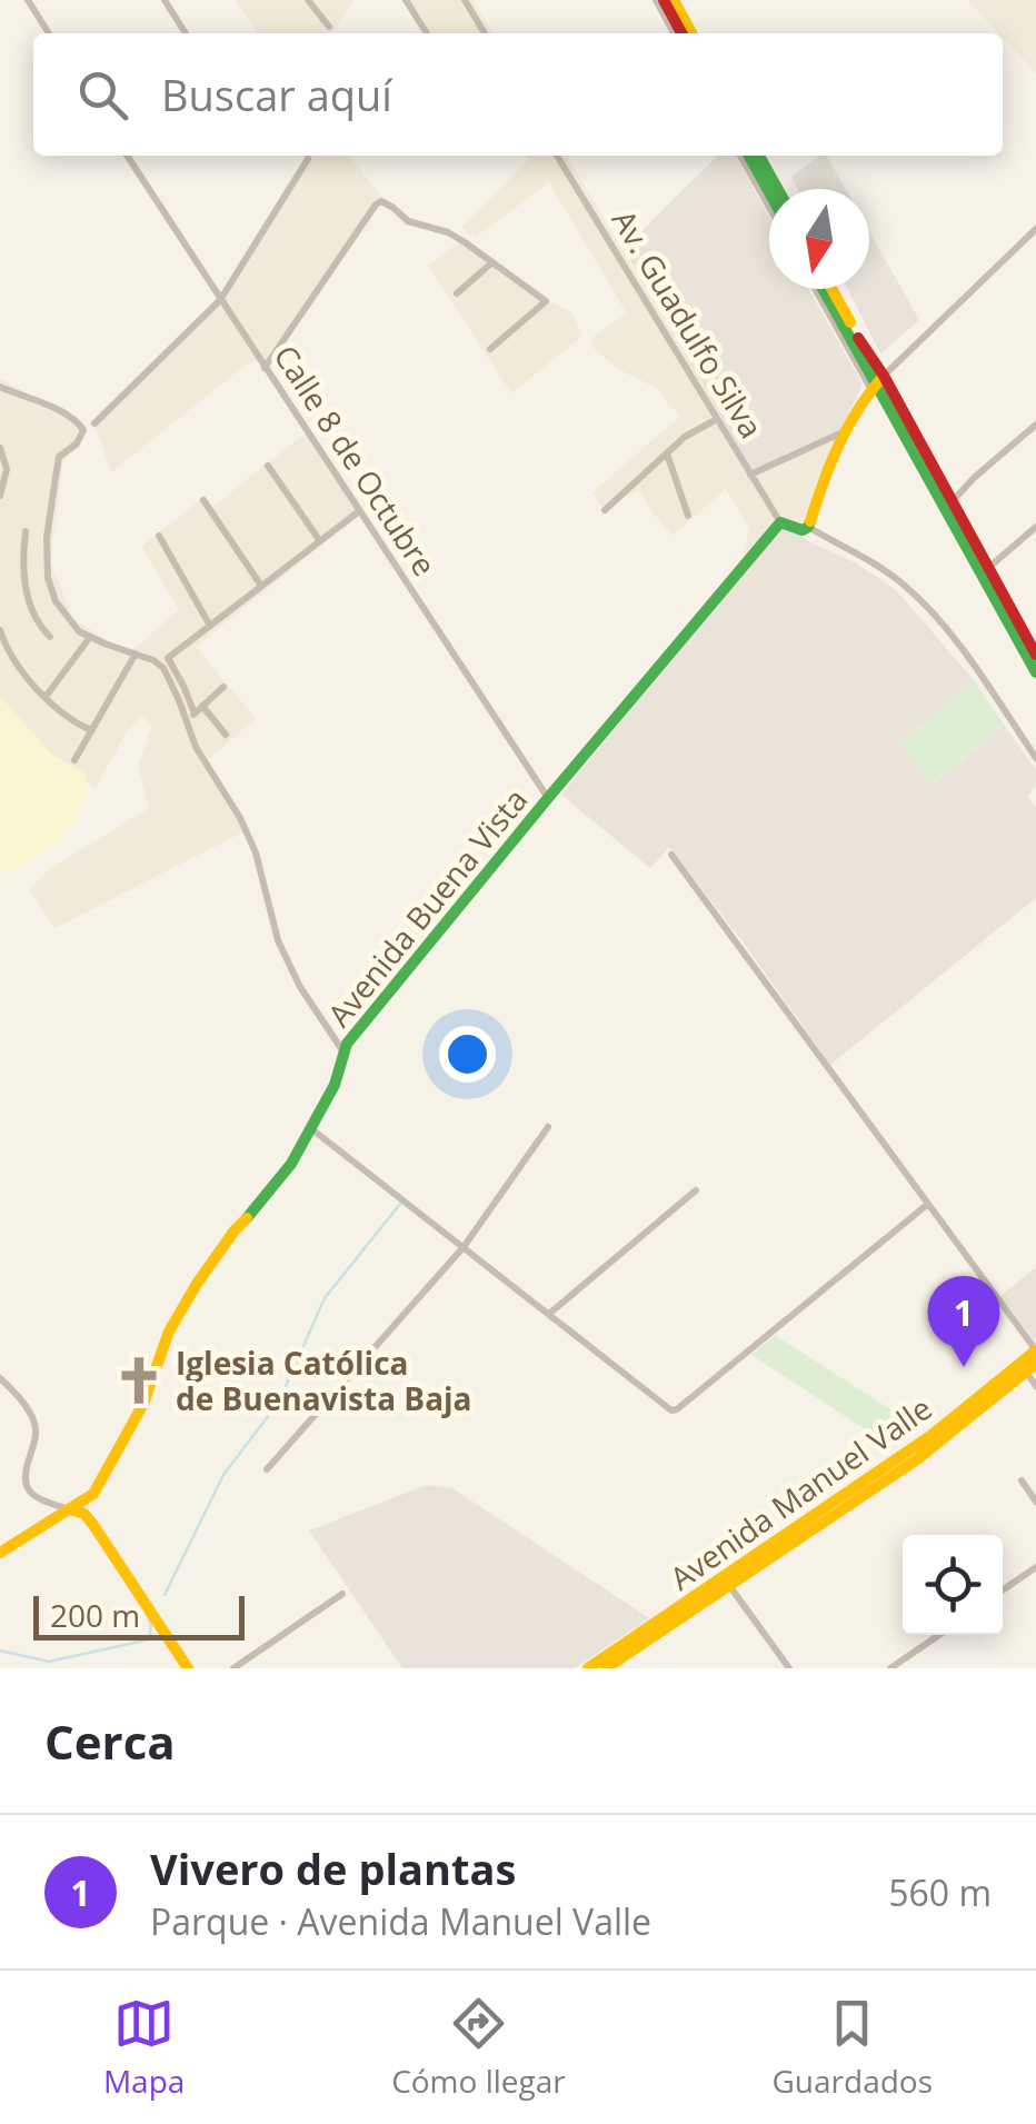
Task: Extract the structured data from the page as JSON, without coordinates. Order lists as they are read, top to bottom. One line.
{"streets":{"main road":["Avenida Buena Vista","Avenida Manuel Valle"],"street":["Av. Guadulfo Silva","Calle 8 de Octubre"]},"crossings":[["Av. Guadulfo Silva","Avenida Buena Vista"],["Calle 8 de Octubre","Avenida Buena Vista"]],"places":{"church":["Iglesia Católica de Buenavista Baja"]},"scale_bar":"200 m","north":"bottom","page":{"search":"Buscar aquí","pins":"1","scale":"200 m","heading":"Cerca","list":[{"mark":"1","name":"Vivero de plantas","note":"Parque · Avenida Manuel Valle","value":"560 m"}],"nav":["Mapa","Cómo llegar","Guardados"]}}
